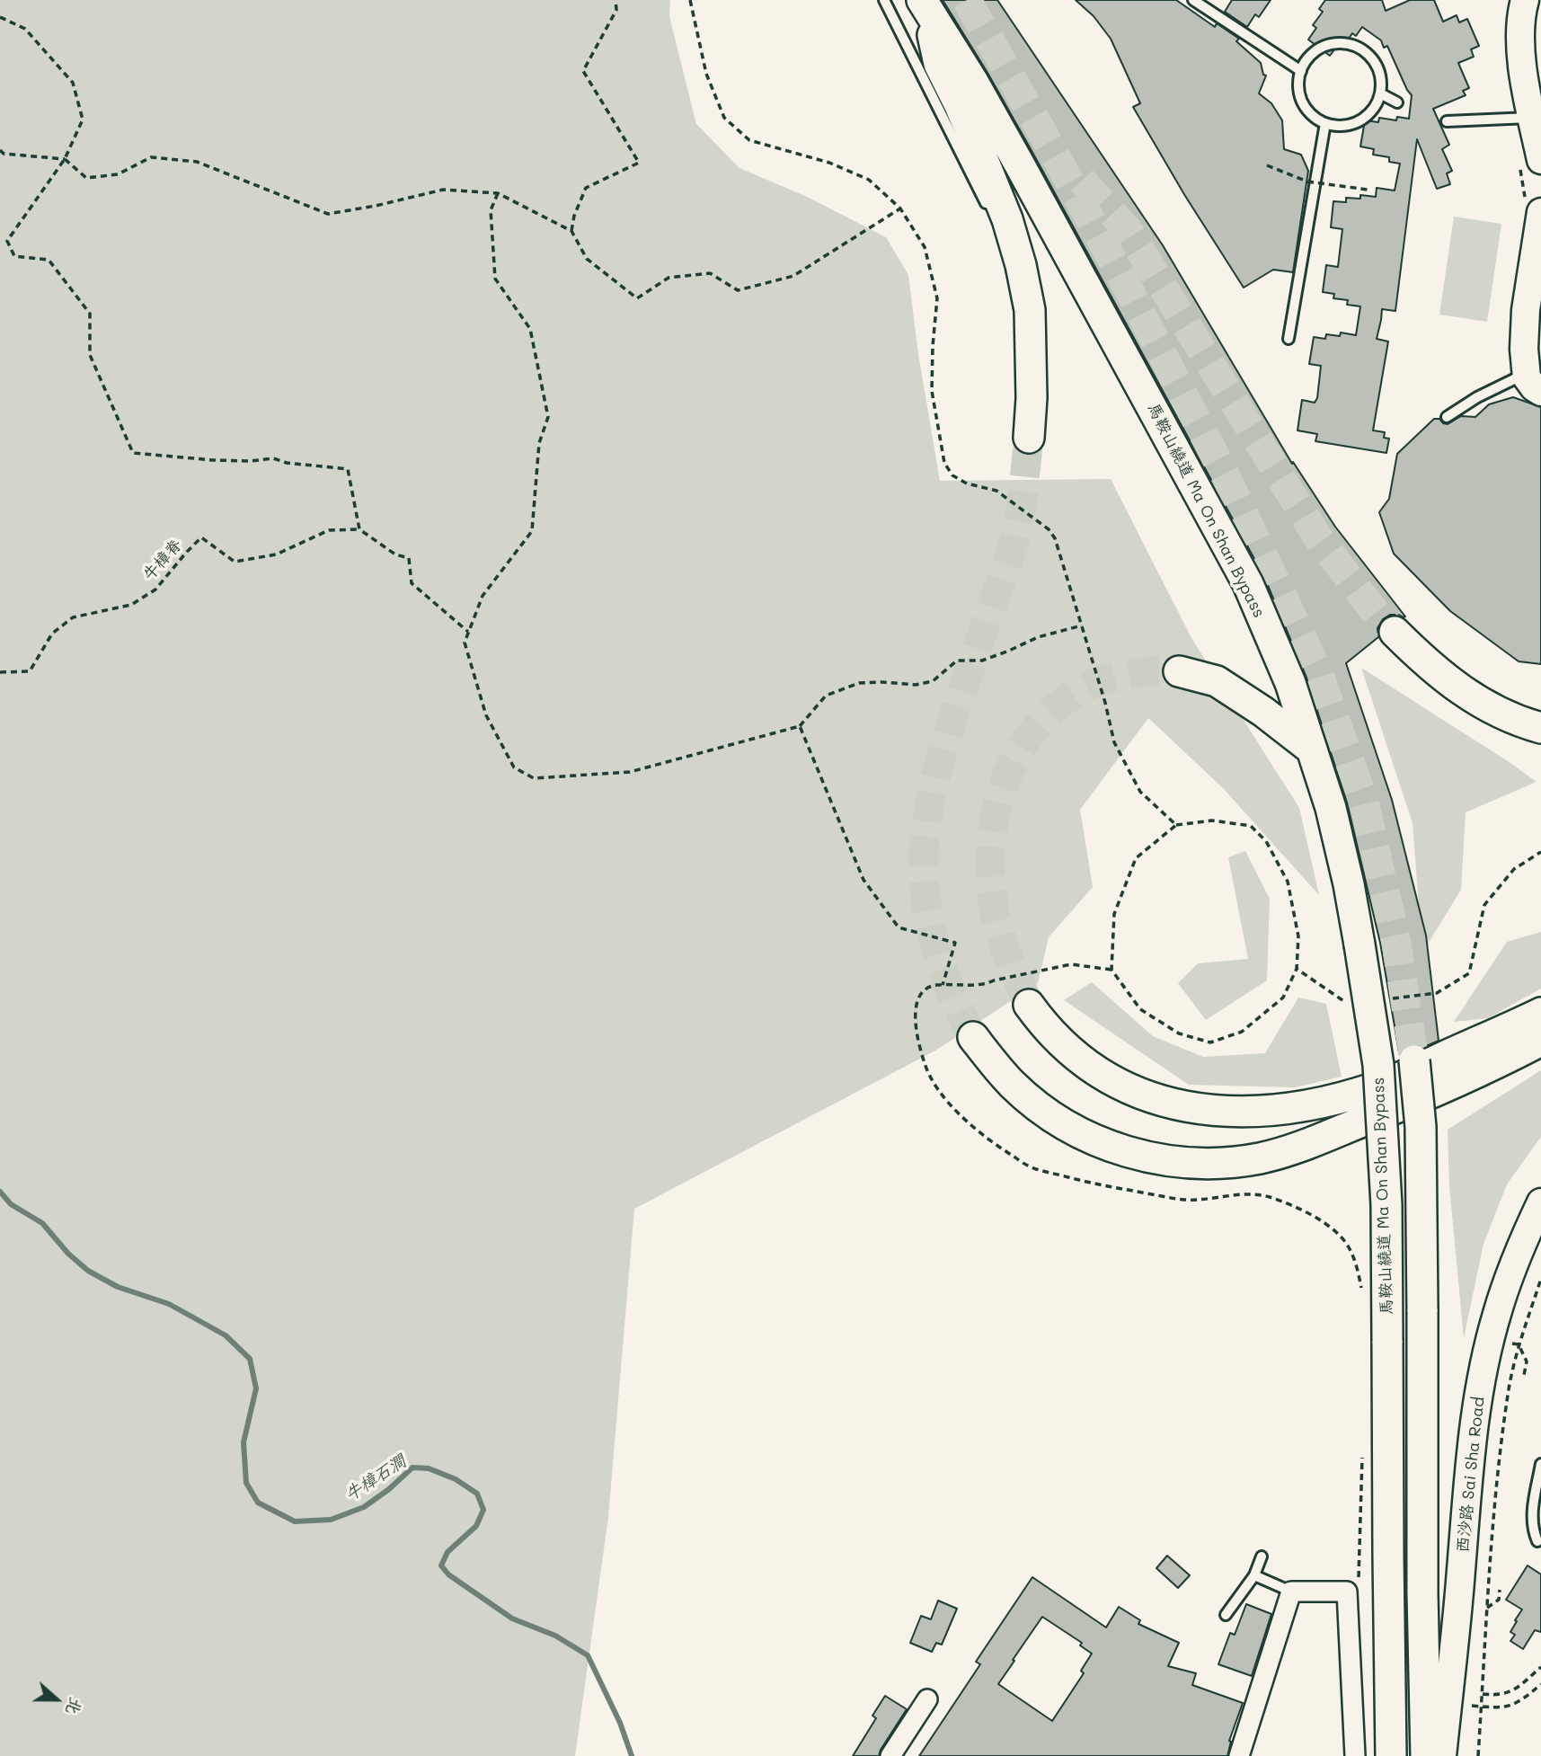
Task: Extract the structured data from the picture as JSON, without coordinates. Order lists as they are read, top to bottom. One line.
{"streets":{"main road":["馬鞍山繞道 Ma On Shan Bypass","西沙路 Sai Sha Road"],"path":["牛樟脊"]},"water":["牛樟石澗"],"north":"right"}
